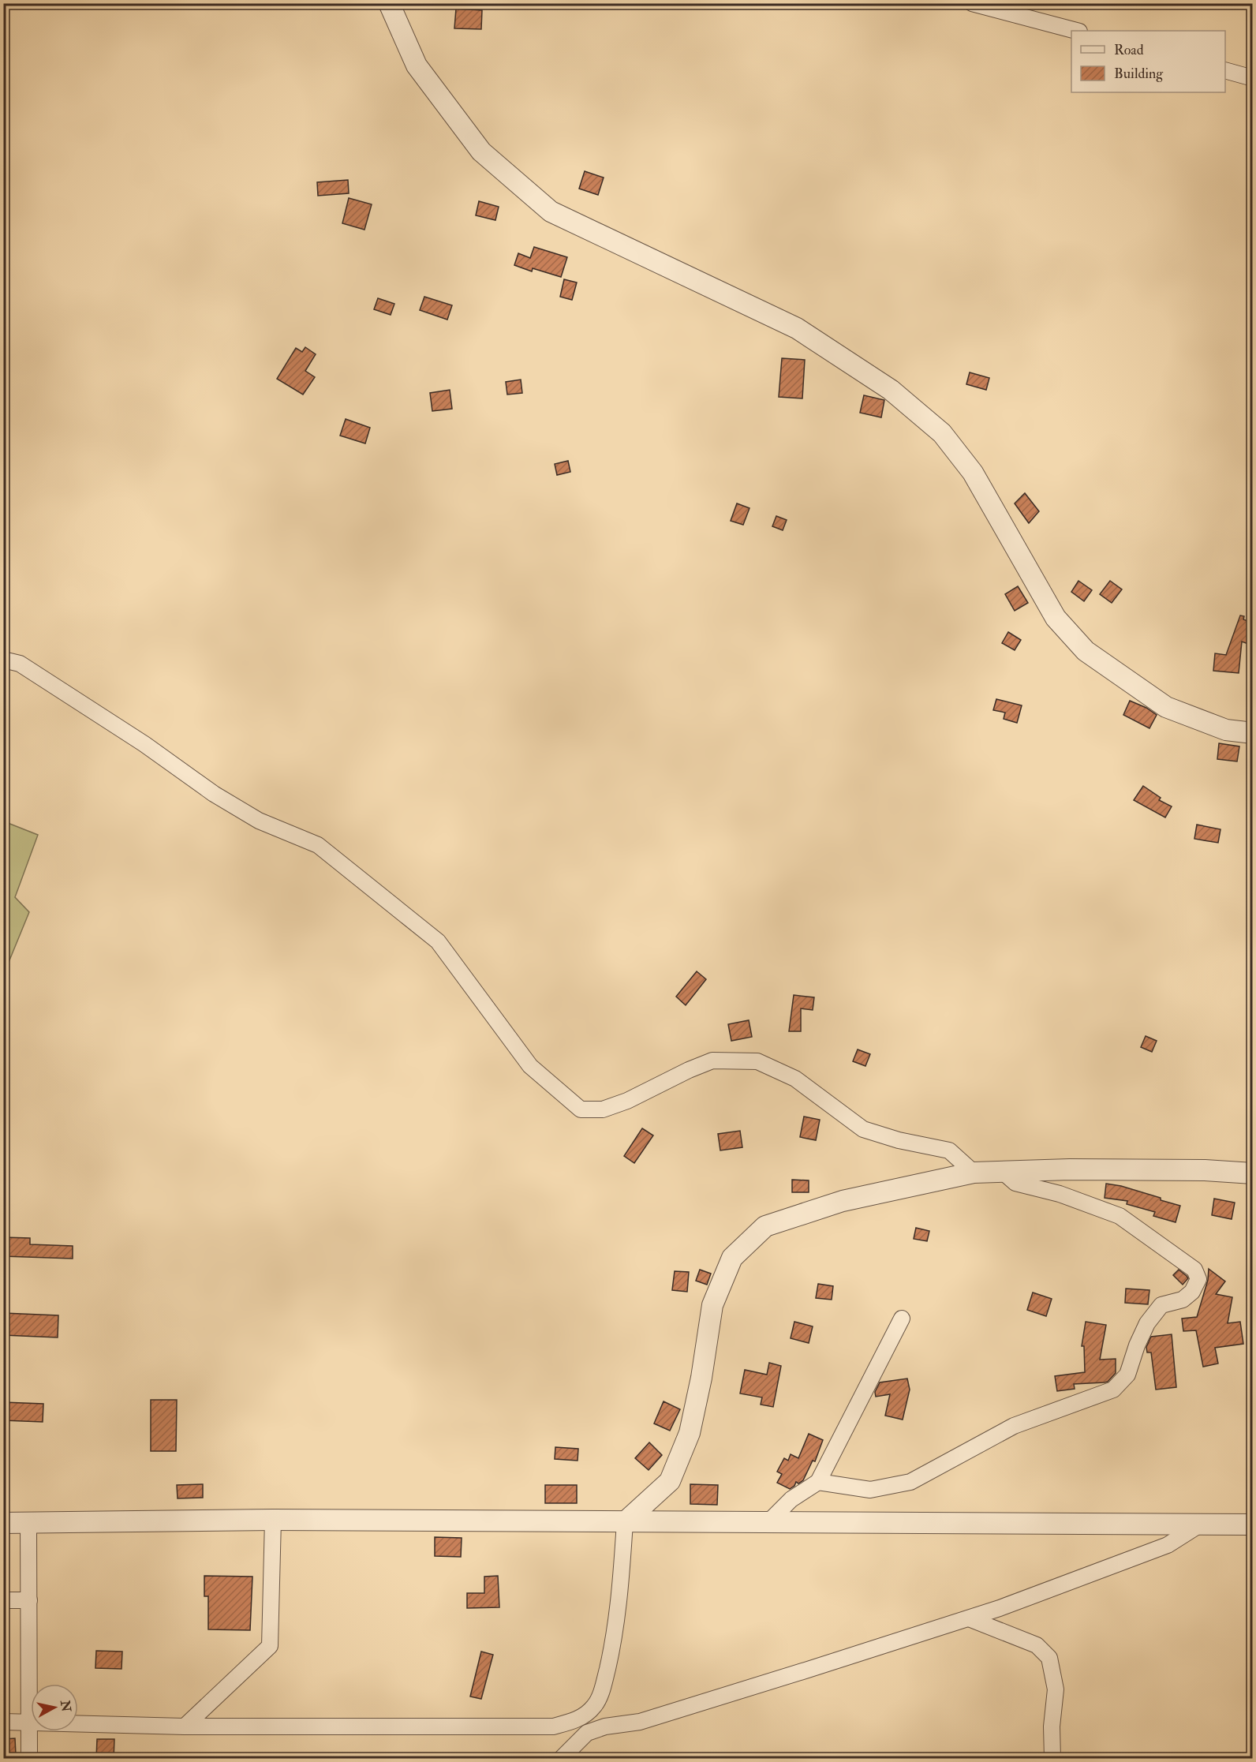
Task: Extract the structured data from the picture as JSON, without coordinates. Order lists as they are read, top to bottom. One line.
{"legend":["Road","Building"],"north":"right"}
